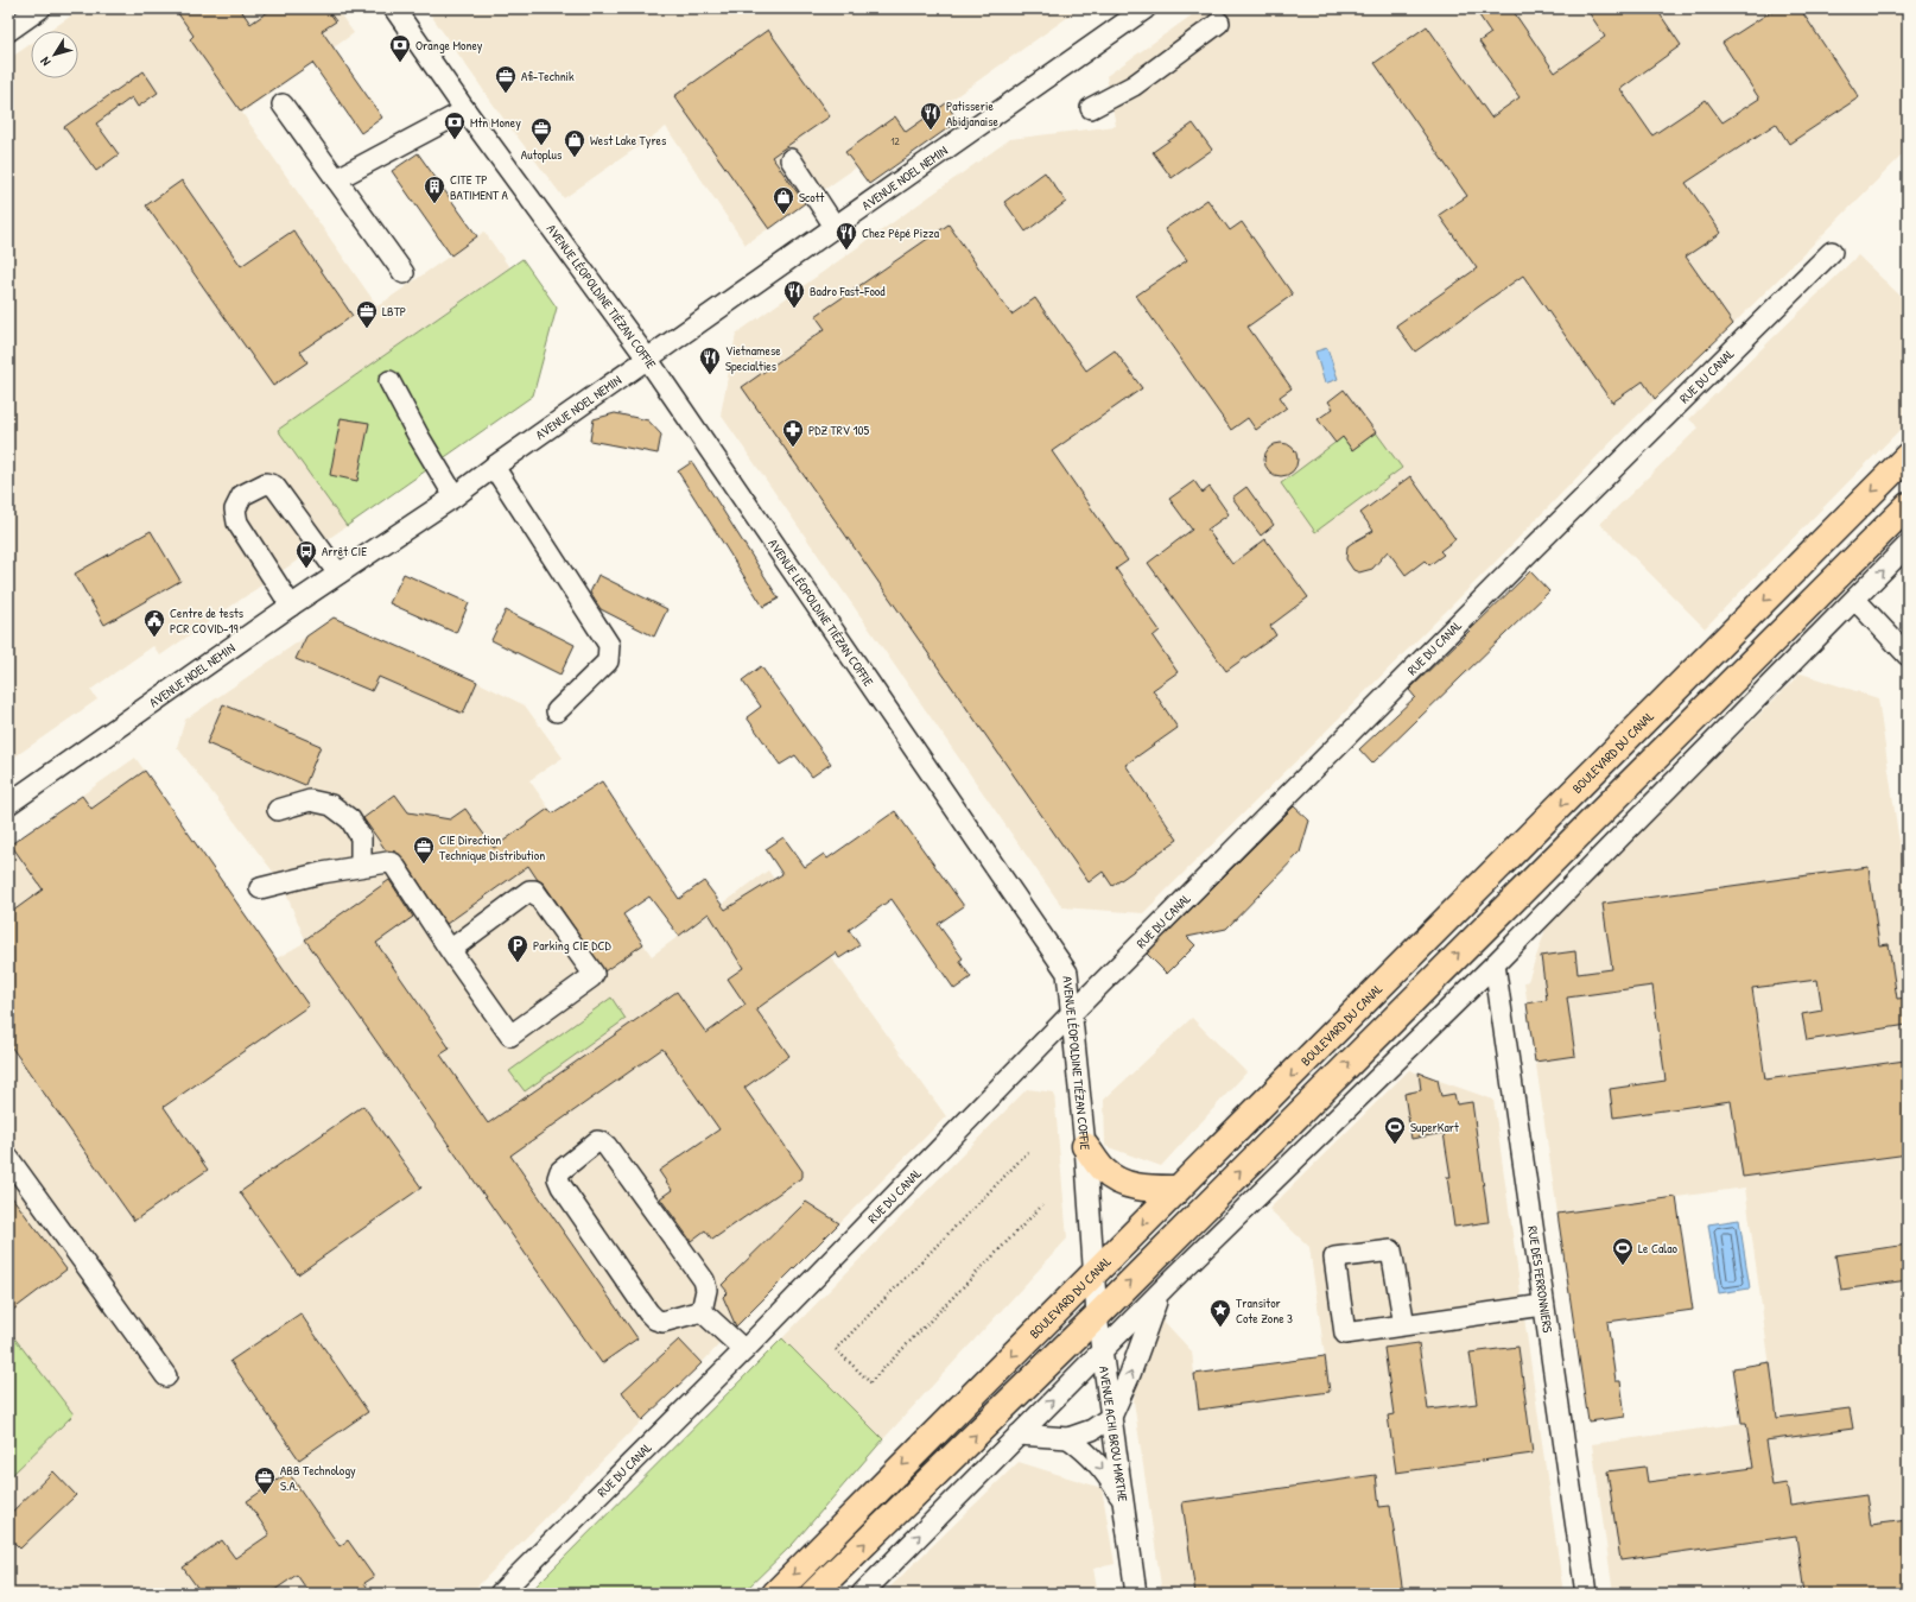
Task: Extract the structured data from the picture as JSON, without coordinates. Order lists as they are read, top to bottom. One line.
{"streets":{"main road":["BOULEVARD DU CANAL"],"street":["AVENUE NOEL NEMIN","AVENUE LÉOPOLDINE TIÉZAN COFFIE","RUE DU CANAL","RUE DES FERRONNIERS","AVENUE ACHI BROU MARTHE"]},"crossings":[["AVENUE NOEL NEMIN","AVENUE LÉOPOLDINE TIÉZAN COFFIE"],["AVENUE LÉOPOLDINE TIÉZAN COFFIE","RUE DU CANAL"],["AVENUE LÉOPOLDINE TIÉZAN COFFIE","BOULEVARD DU CANAL"],["AVENUE LÉOPOLDINE TIÉZAN COFFIE","AVENUE ACHI BROU MARTHE"],["BOULEVARD DU CANAL","AVENUE ACHI BROU MARTHE"]],"places":{"bank":["Orange Money","Mtn Money"],"office":["Afi-Technik","Autoplus","LBTP","CIE Direction Technique Distribution","ABB Technology S.A."],"restaurant":["Patisserie Abidjanaise","Chez Pépé Pizza","Badro Fast-Food","Vietnamese Specialties"],"shop":["West Lake Tyres","Scott"],"building":["CITE TP BATIMENT A"],"pharmacy":["PDZ TRV 105"],"bus stop":["Arrêt CIE"],"public building":["Centre de tests PCR COVID-19"],"parking":["Parking CIE DCD"],"sports":["SuperKart","Le Calao"],"place":["Transitor Cote Zone 3"]},"house_numbers":["12"],"north":"bottom left"}
